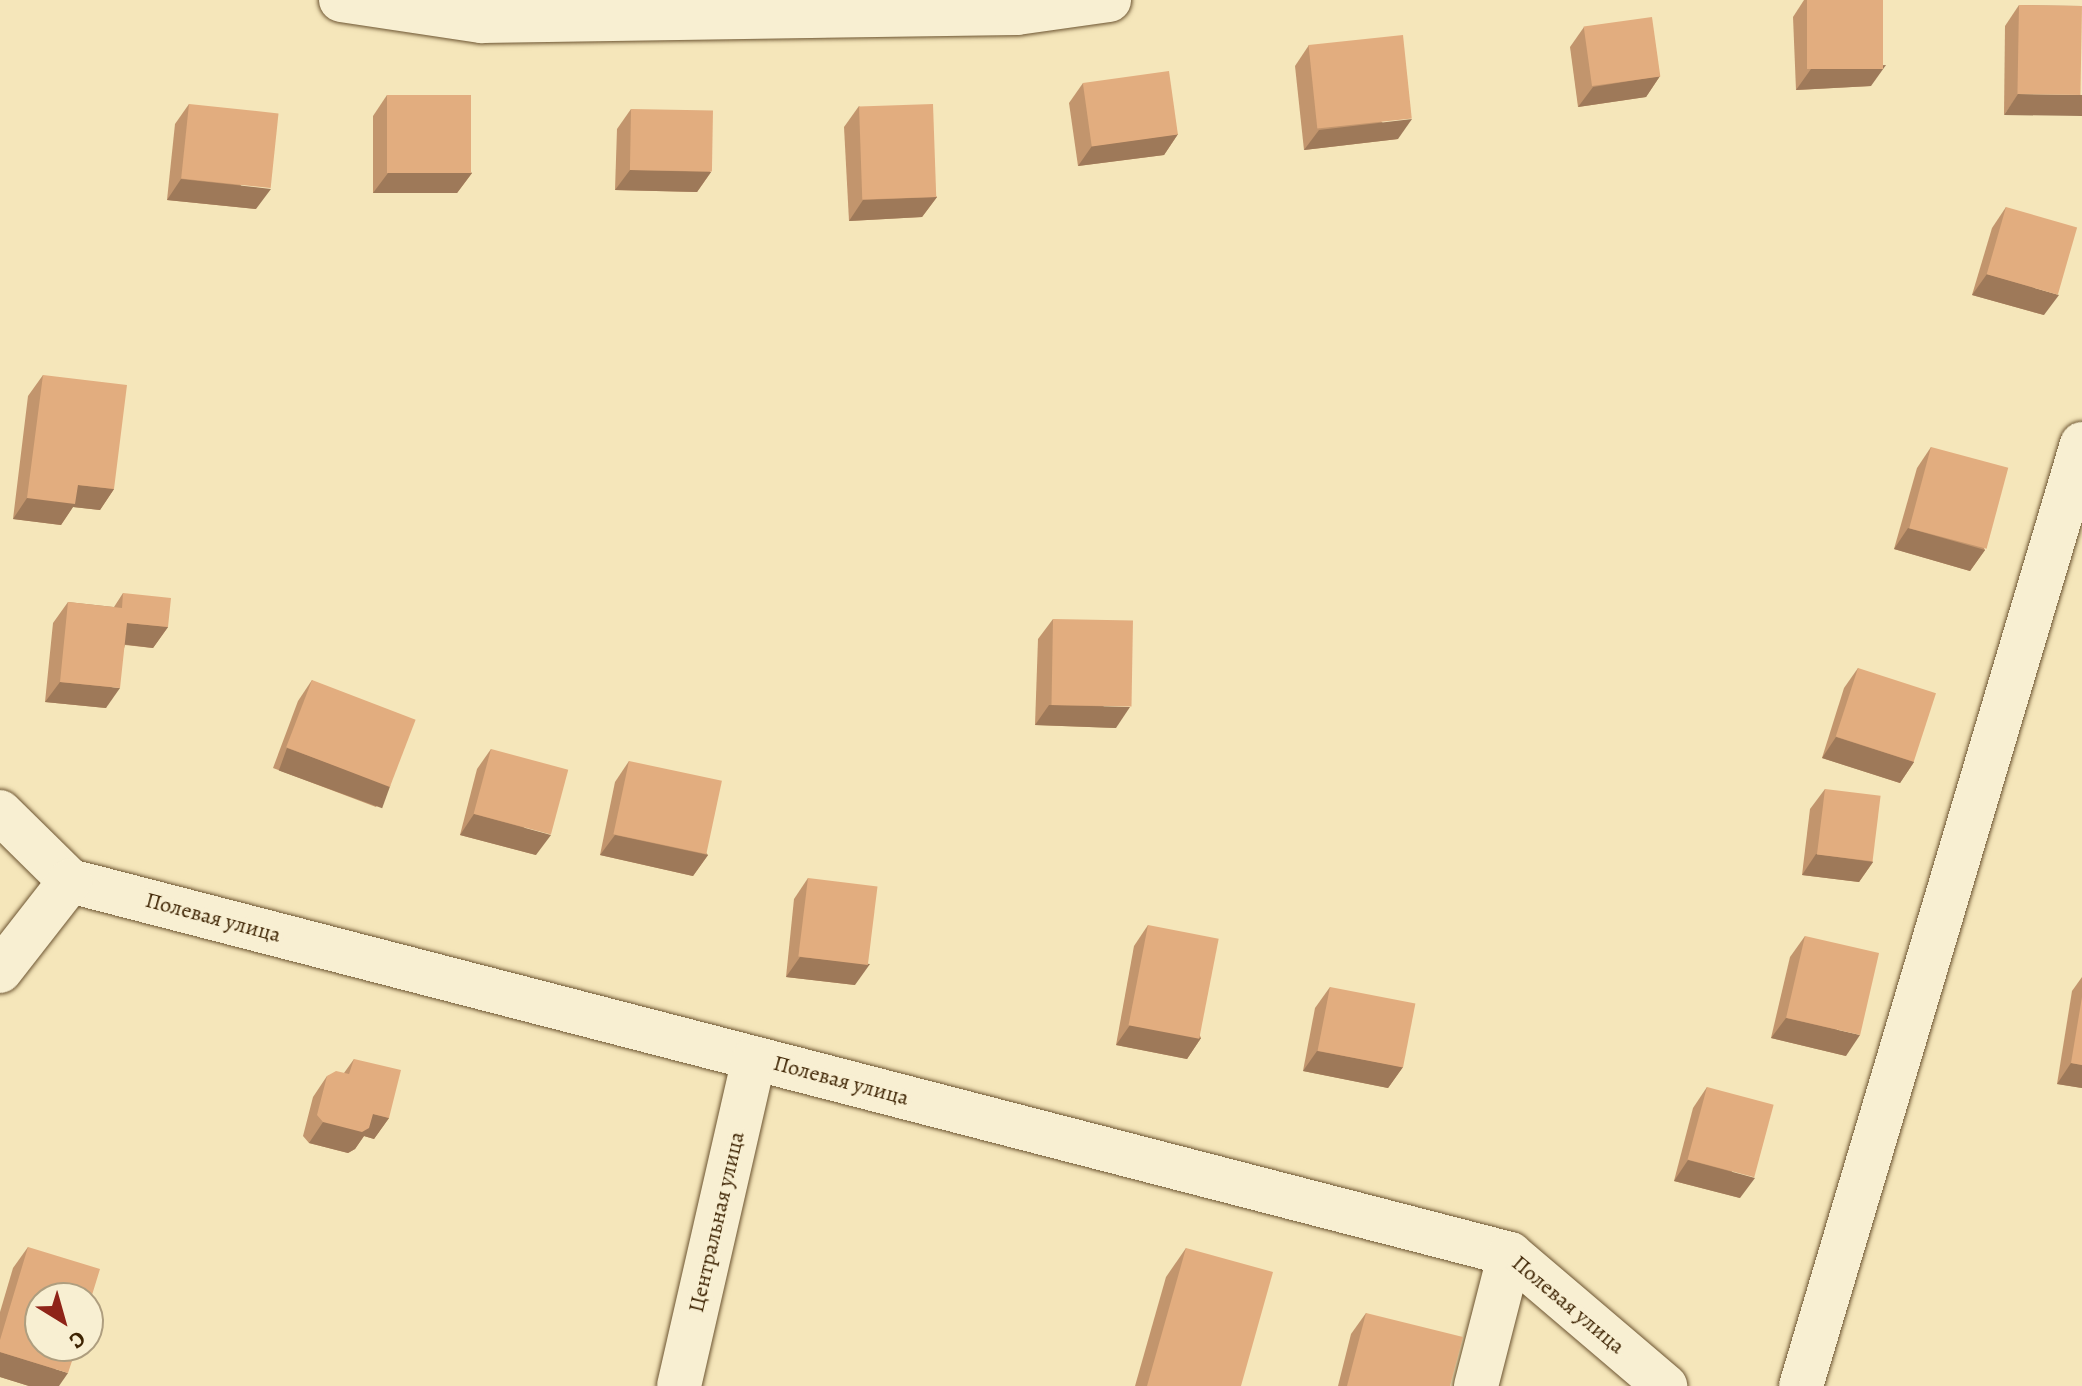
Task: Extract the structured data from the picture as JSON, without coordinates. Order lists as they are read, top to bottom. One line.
{"streets":{"street":["Полевая улица","Центральная улица"]},"crossings":[["Полевая улица","Центральная улица"]],"north":"bottom right"}
